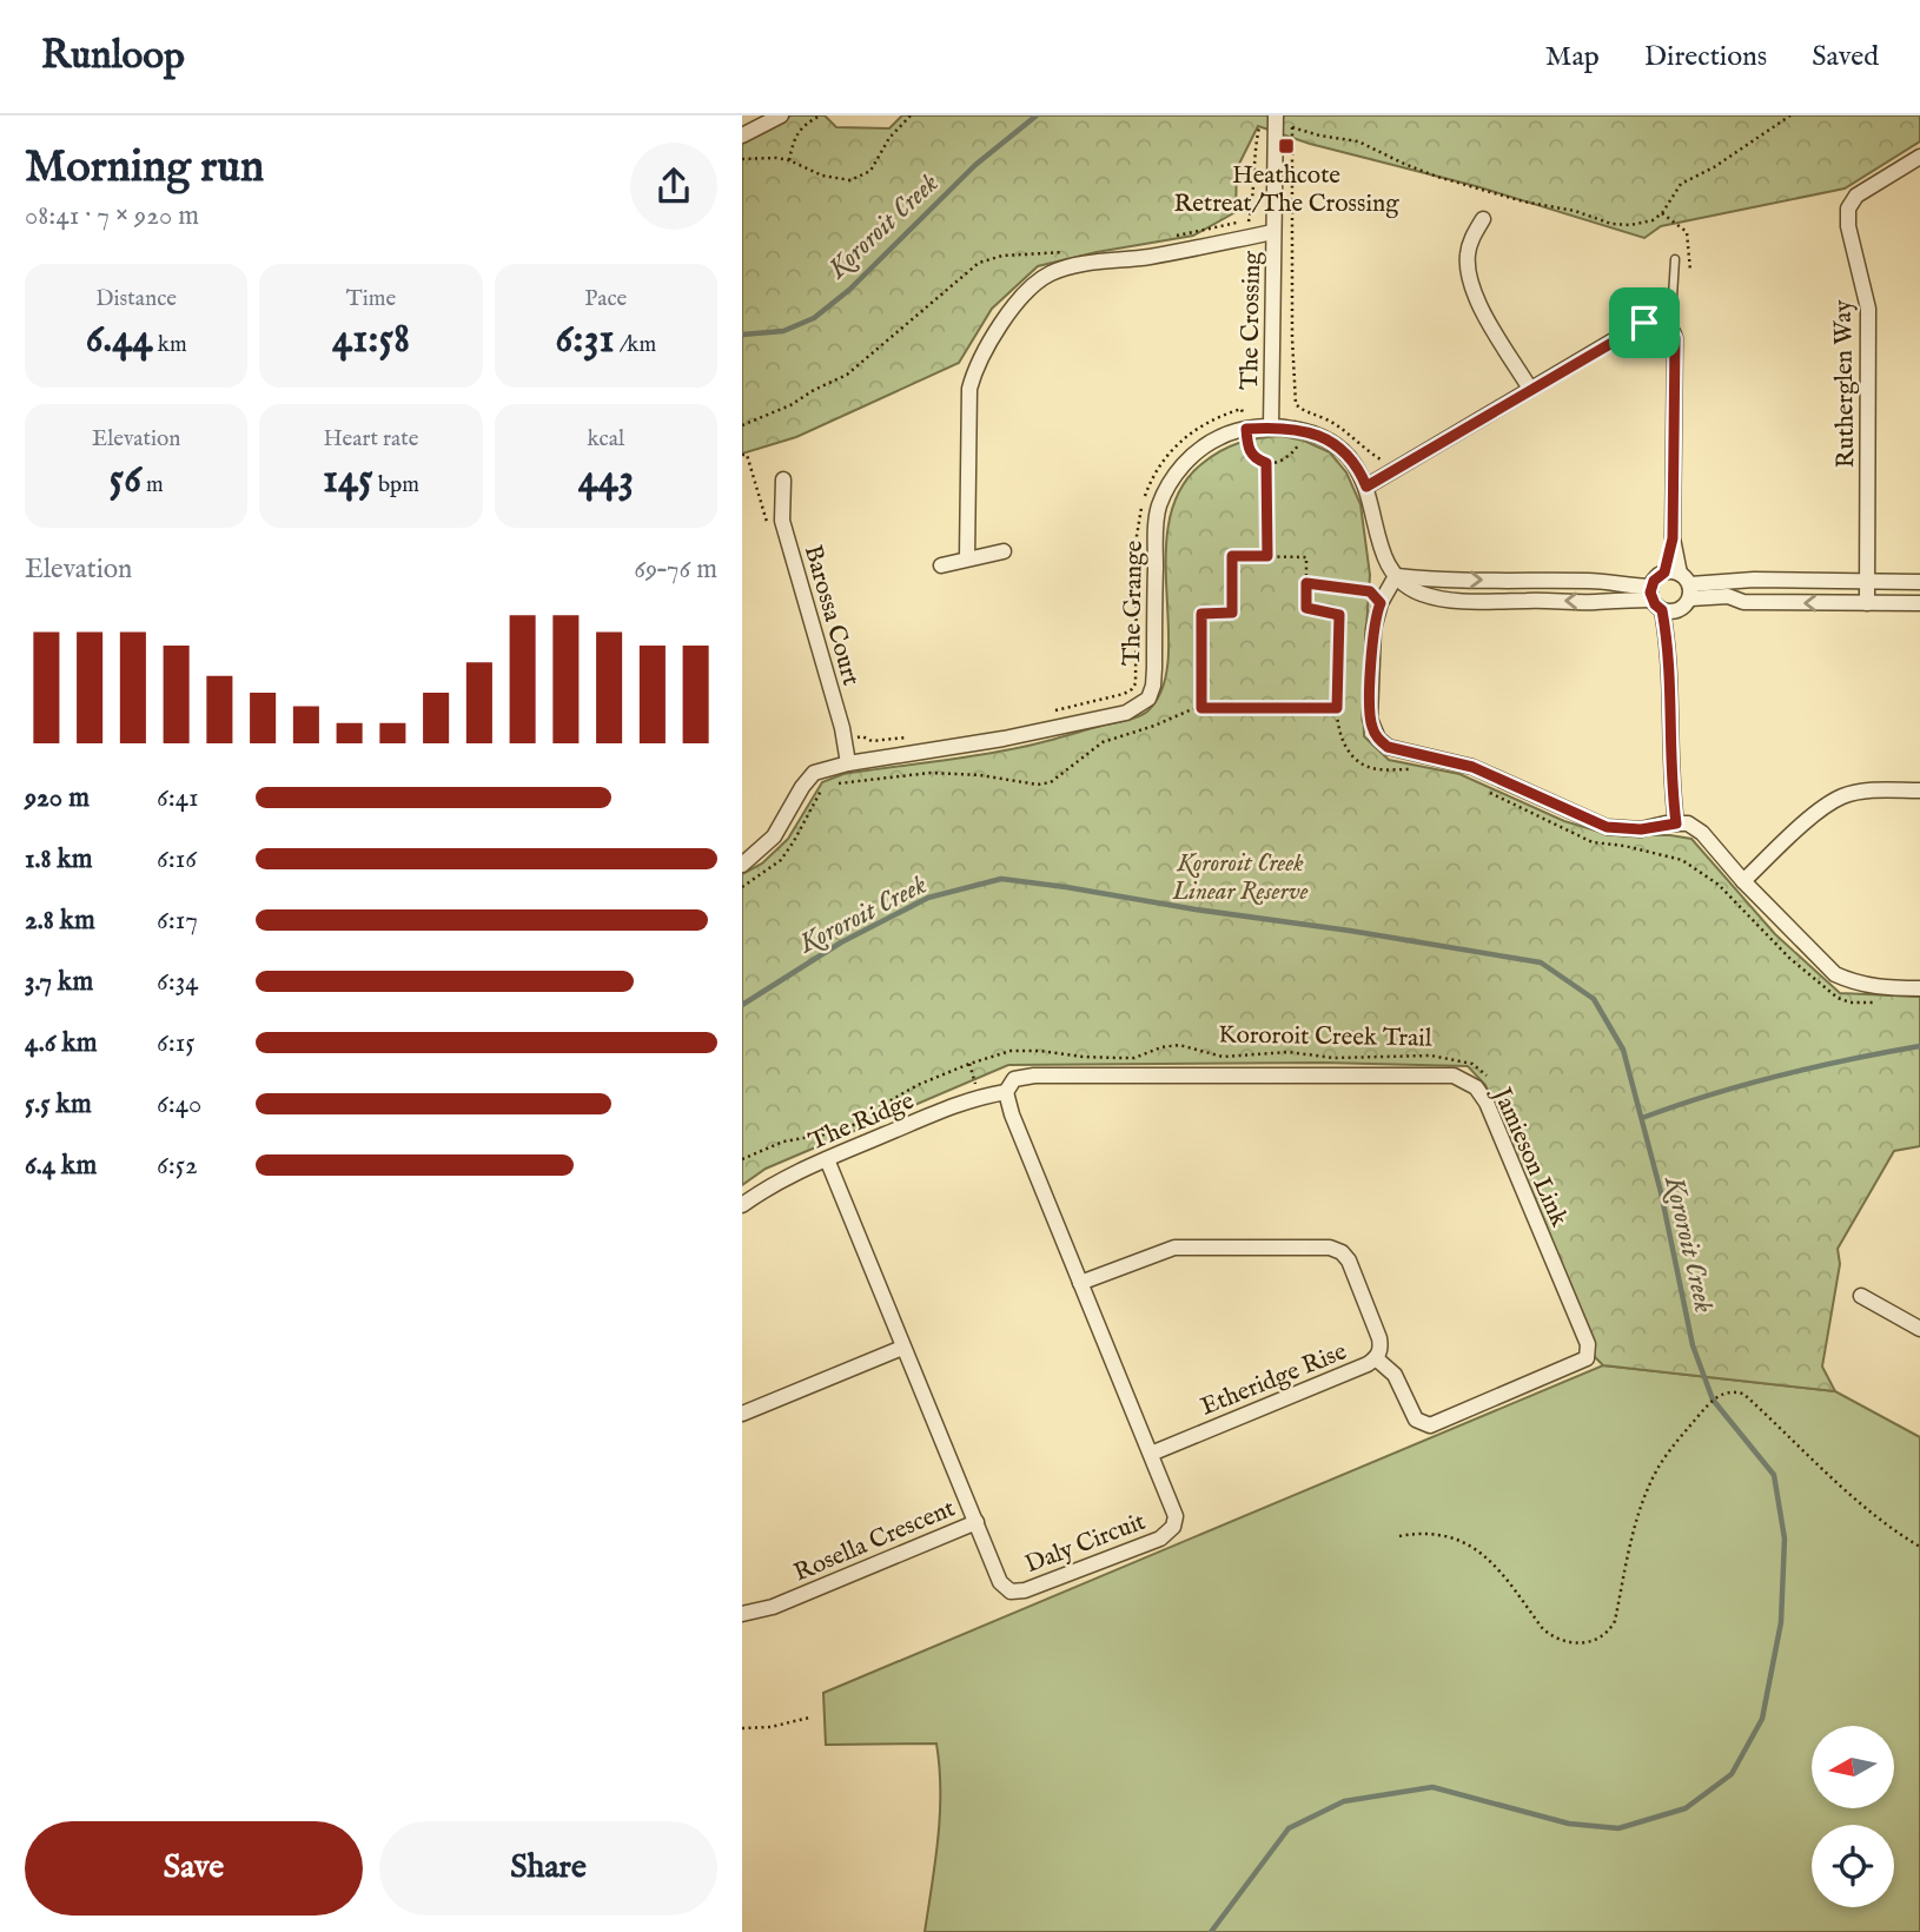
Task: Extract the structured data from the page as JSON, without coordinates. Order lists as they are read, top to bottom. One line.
{"streets":{"street":["The Crossing","Rutherglen Way","The Grange","Barossa Court","The Ridge","Jamieson Link","Etheridge Rise","Rosella Crescent","Daly Circuit"],"path":["Kororoit Creek Trail"]},"crossings":[["The Crossing","The Grange"],["The Grange","Barossa Court"],["The Ridge","Jamieson Link"],["The Ridge","Daly Circuit"],["Jamieson Link","Etheridge Rise"],["Jamieson Link","Daly Circuit"],["Etheridge Rise","Daly Circuit"],["Rosella Crescent","Daly Circuit"]],"water":["Kororoit Creek"],"parks":["Kororoit Creek Linear Reserve"],"places":{"transit":["Heathcote Retreat/The Crossing"]},"north":"left","page":{"header":"Runloop","nav":["Map","Directions","Saved"],"heading":["Morning run","08:41 · 7 × 920 m"],"stats":[["Distance","6.44 km"],["Time","41:58"],["Pace","6:31 /km"],["Elevation","56 m"],["Heart rate","145 bpm"],["kcal","443"]],"chart":["Elevation","69–76 m"],"list":[{"name":"920 m","note":"6:41"},{"name":"1.8 km","note":"6:16"},{"name":"2.8 km","note":"6:17"},{"name":"3.7 km","note":"6:34"},{"name":"4.6 km","note":"6:15"},{"name":"5.5 km","note":"6:40"},{"name":"6.4 km","note":"6:52"}],"buttons":["Save","Share"]}}
